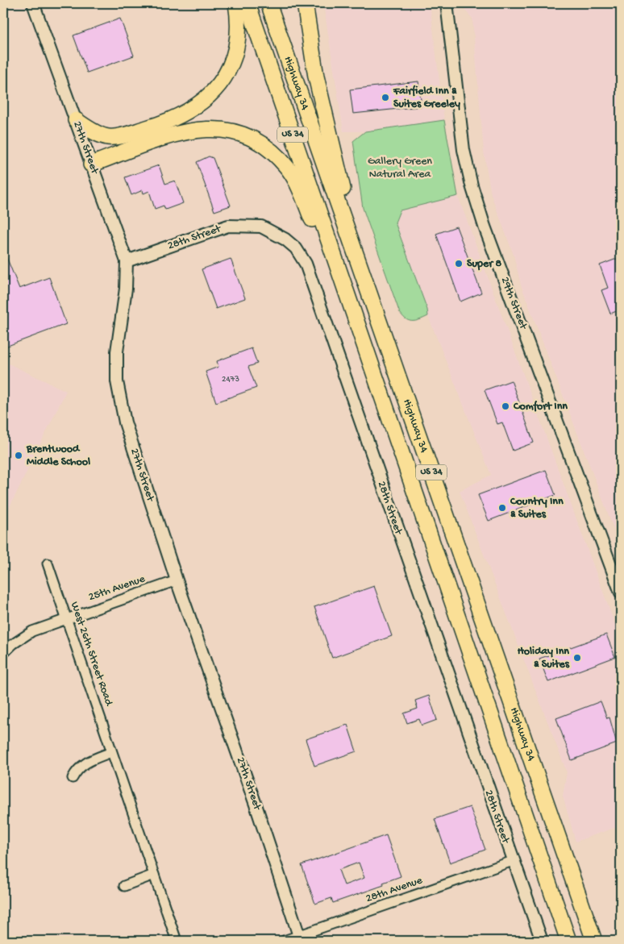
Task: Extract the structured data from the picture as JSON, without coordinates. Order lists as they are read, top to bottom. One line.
{"streets":{"highway":["Highway 34","US 34"],"street":["27th Street","28th Street","29th Street","25th Avenue","West 26th Street Road","28th Avenue"]},"crossings":[["27th Street","28th Street"],["27th Street","25th Avenue"],["27th Street","28th Avenue"],["28th Street","28th Avenue"],["25th Avenue","West 26th Street Road"]],"parks":["Gallery Green Natural Area"],"places":["Fairfield Inn & Suites Greeley","Super 8","Comfort Inn","Brentwood Middle School","Country Inn & Suites","Holiday Inn & Suites"],"house_numbers":["2473"]}
